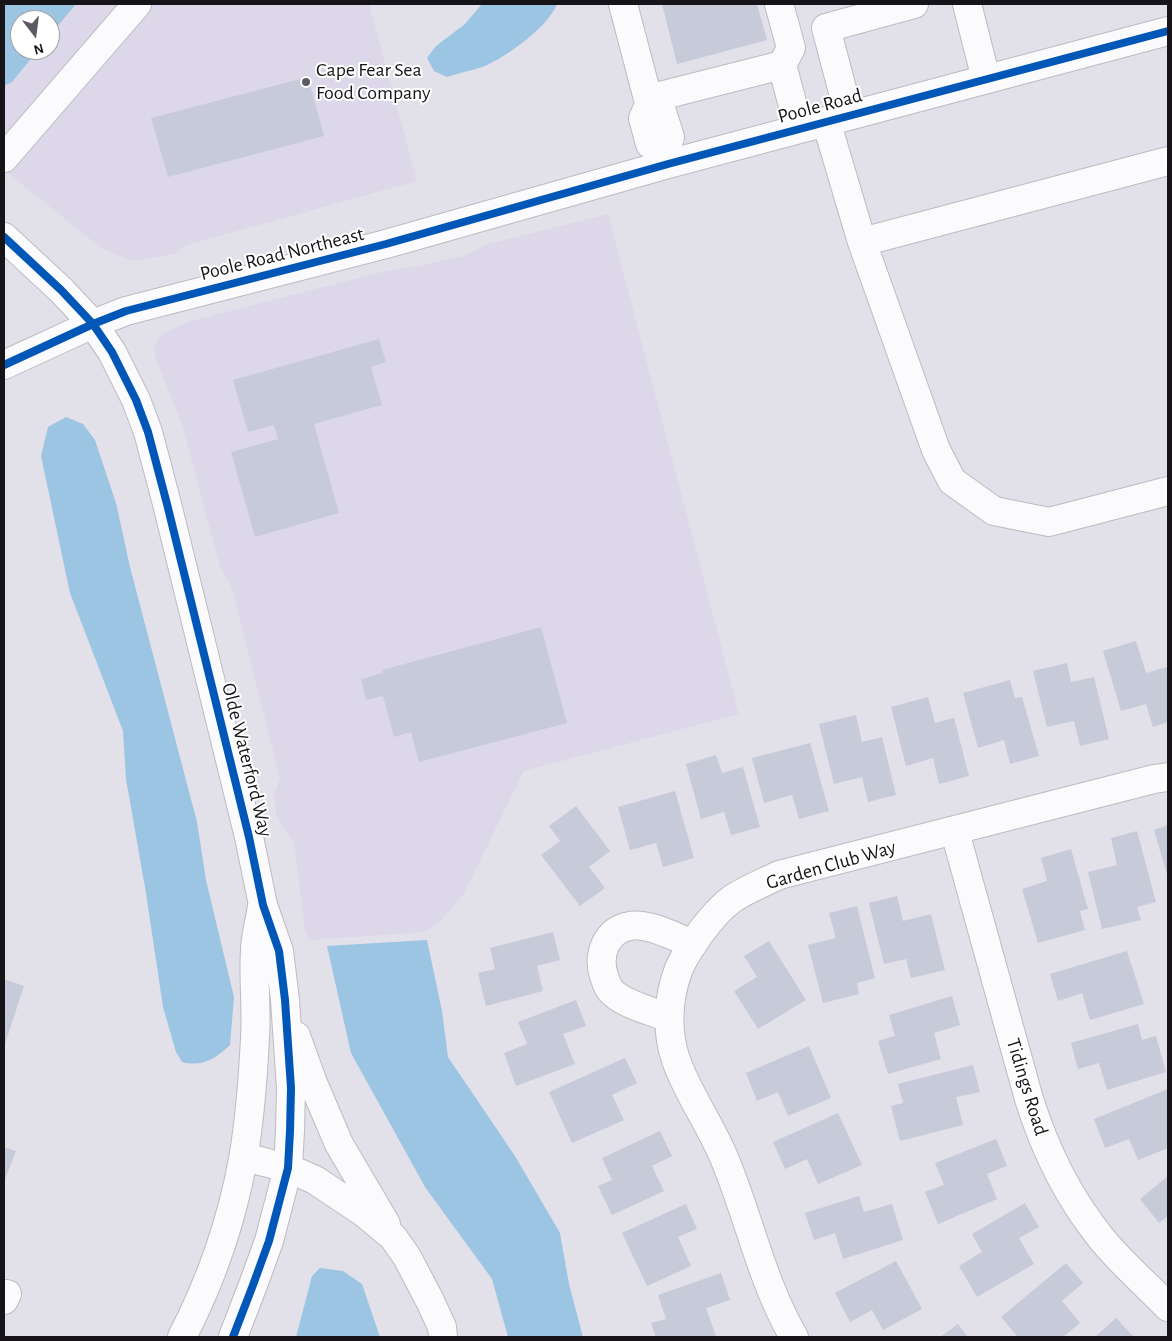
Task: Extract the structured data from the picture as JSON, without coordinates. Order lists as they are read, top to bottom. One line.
{"streets":{"street":["Poole Road","Poole Road Northeast","Olde Waterford Way","Garden Club Way","Tidings Road"]},"crossings":[["Poole Road","Poole Road Northeast"],["Poole Road Northeast","Olde Waterford Way"],["Garden Club Way","Tidings Road"]],"places":["Cape Fear Sea Food Company"],"north":"bottom"}
